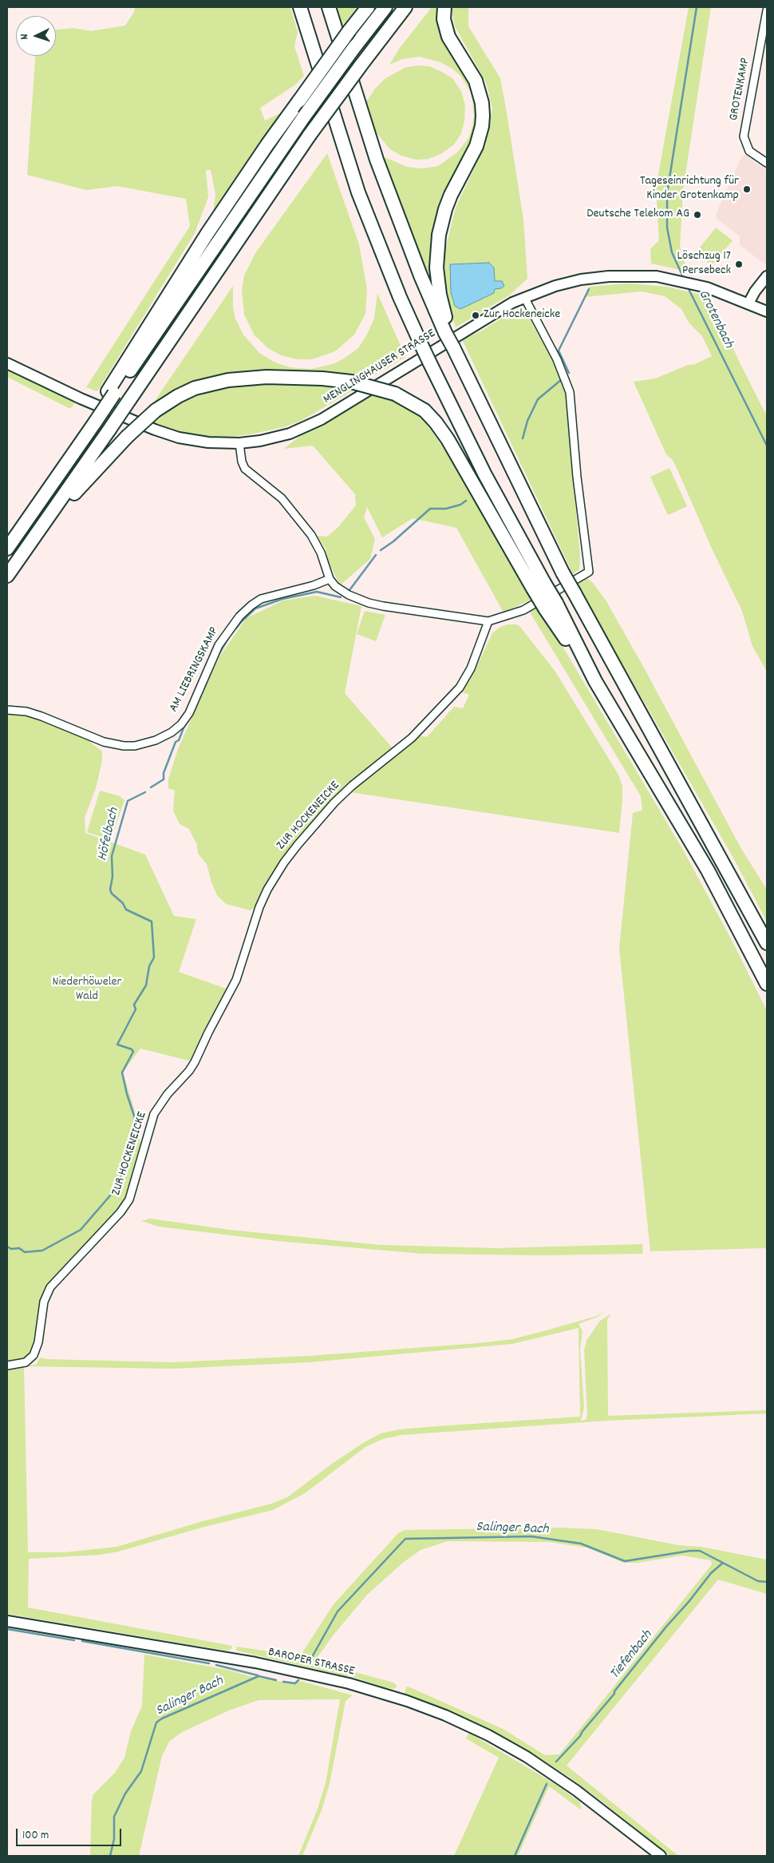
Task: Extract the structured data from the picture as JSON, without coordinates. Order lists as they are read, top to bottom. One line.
{"streets":{"street":["GROTENKAMP","MENGLINGHAUSER STRASSE","AM LIEBRINGSKAMP","ZUR HOCKENEICKE","BAROPER STRASSE"]},"water":["Grotenbach","Höfelbach","Salinger Bach","Tiefenbach"],"parks":["Niederhöweler Wald"],"places":["Tageseinrichtung für Kinder Grotenkamp","Deutsche Telekom AG","Löschzug 17 Persebeck","Zur Hockeneicke"],"scale_bar":"100 m","north":"left"}
